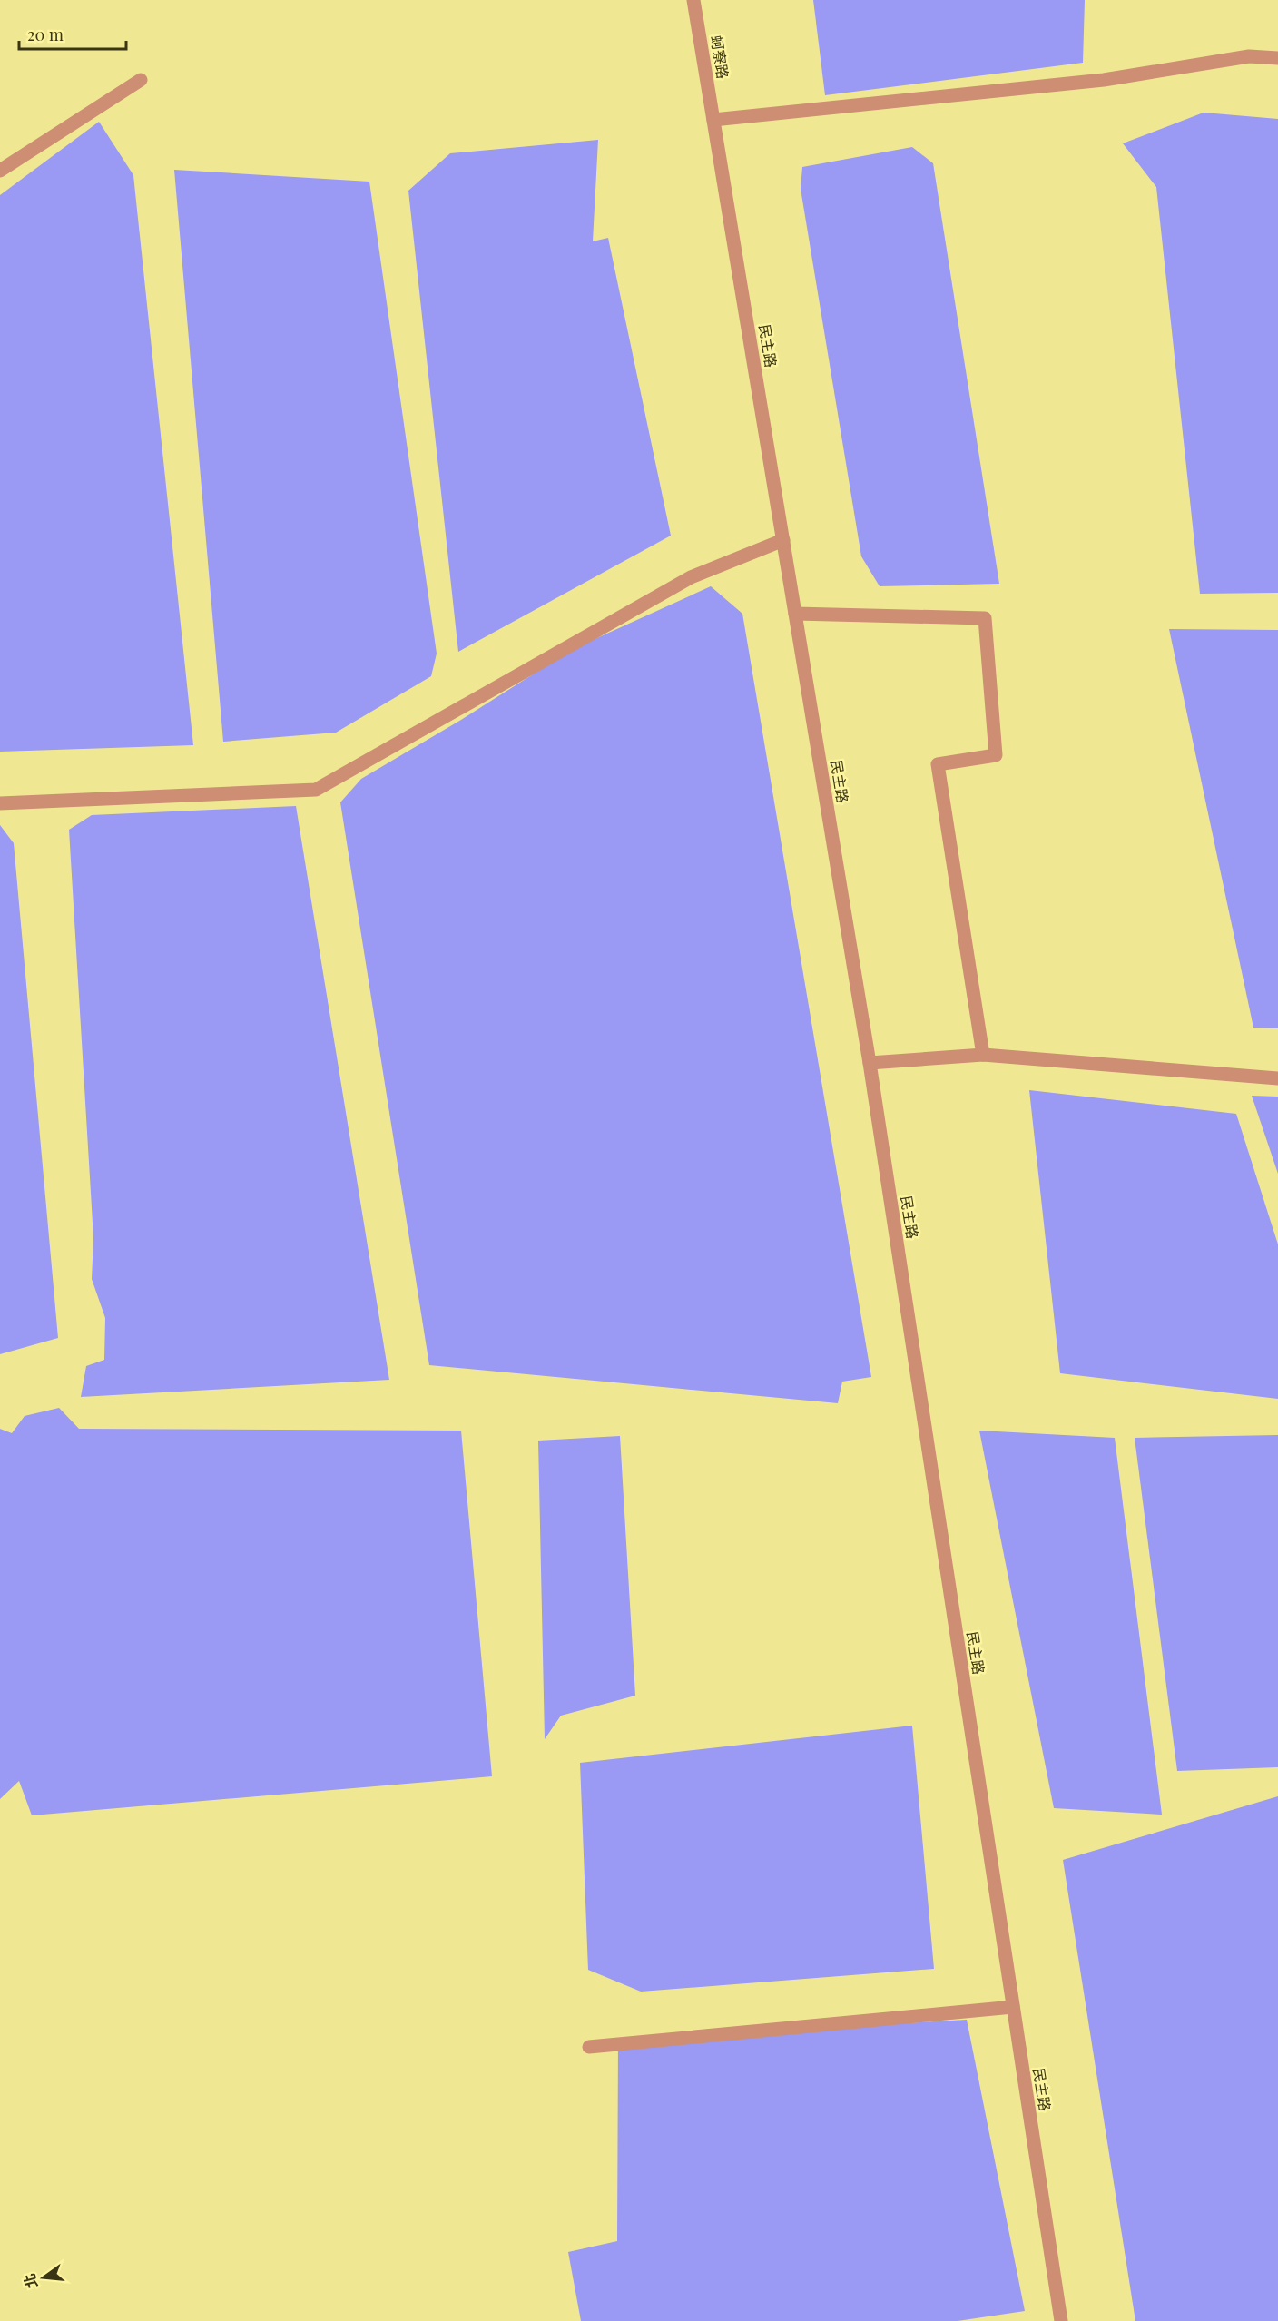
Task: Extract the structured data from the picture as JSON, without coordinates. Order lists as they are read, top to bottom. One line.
{"streets":{"street":["蚵寮路","民主路"]},"crossings":[["蚵寮路","民主路"]],"scale_bar":"20 m","north":"left"}
